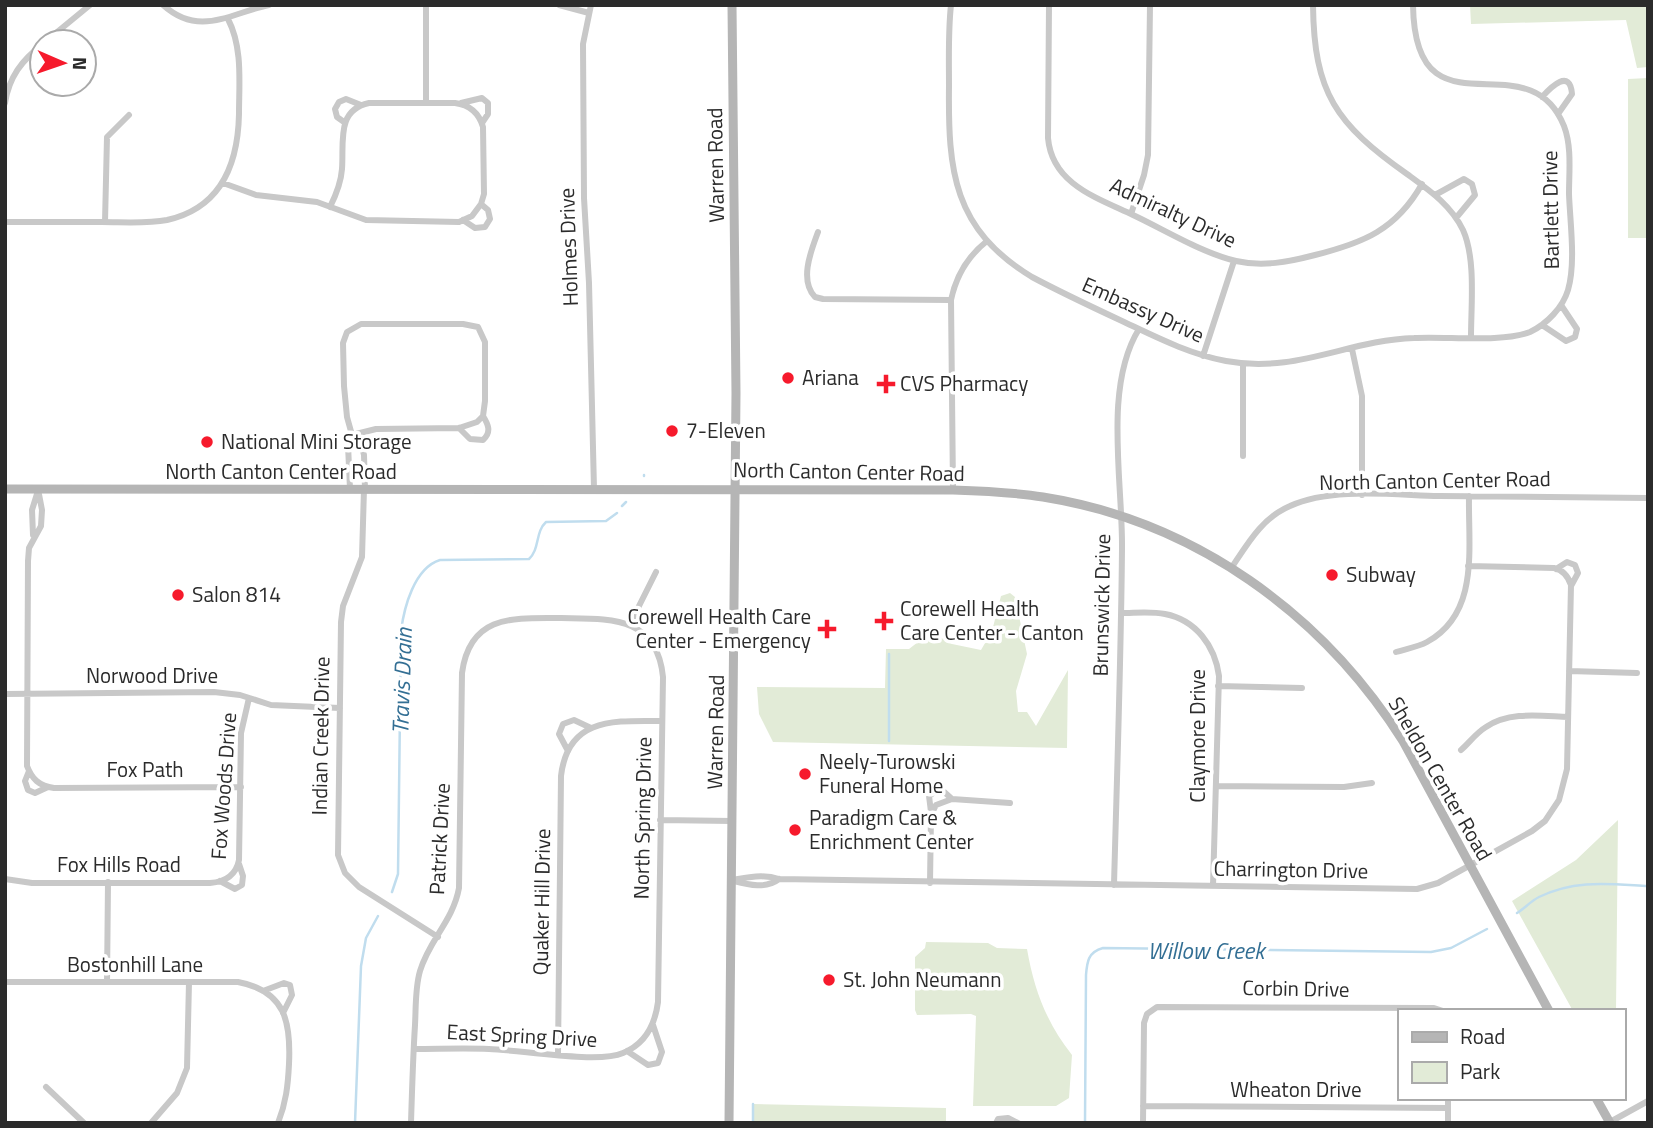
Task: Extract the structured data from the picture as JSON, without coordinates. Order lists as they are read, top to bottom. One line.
{"streets":{"main road":["Warren Road","North Canton Center Road","Sheldon Center Road"],"street":["Bartlett Drive","Admiralty Drive","Holmes Drive","Embassy Drive","Brunswick Drive","Norwood Drive","Indian Creek Drive","Claymore Drive","Fox Path","Fox Woods Drive","North Spring Drive","Patrick Drive","Fox Hills Road","Charrington Drive","Quaker Hill Drive","Bostonhill Lane","Corbin Drive","East Spring Drive","Wheaton Drive"]},"crossings":[["Warren Road","North Canton Center Road"],["Warren Road","Charrington Drive"],["Bartlett Drive","Embassy Drive"],["Holmes Drive","North Canton Center Road"],["Embassy Drive","Brunswick Drive"],["North Canton Center Road","Brunswick Drive"],["North Canton Center Road","Indian Creek Drive"],["North Canton Center Road","Fox Path"],["North Canton Center Road","Sheldon Center Road"],["Brunswick Drive","Claymore Drive"],["Brunswick Drive","Charrington Drive"],["Norwood Drive","Indian Creek Drive"],["Norwood Drive","Fox Path"],["Norwood Drive","Fox Woods Drive"],["Indian Creek Drive","Patrick Drive"],["Claymore Drive","Charrington Drive"],["Fox Path","Fox Woods Drive"],["Sheldon Center Road","Charrington Drive"],["Fox Woods Drive","Fox Hills Road"],["North Spring Drive","Patrick Drive"],["North Spring Drive","Quaker Hill Drive"],["North Spring Drive","East Spring Drive"],["Patrick Drive","East Spring Drive"],["Quaker Hill Drive","East Spring Drive"],["Corbin Drive","Wheaton Drive"]],"water":["Travis Drain","Willow Creek"],"places":{"other":["Ariana","7-Eleven","National Mini Storage","Subway","Salon 814","Neely-Turowski Funeral Home","Paradigm Care & Enrichment Center","St. John Neumann"],"health":["CVS Pharmacy","Corewell Health Care Center - Canton","Corewell Health Care Center - Emergency"]},"legend":["Road","Park"],"north":"right"}
